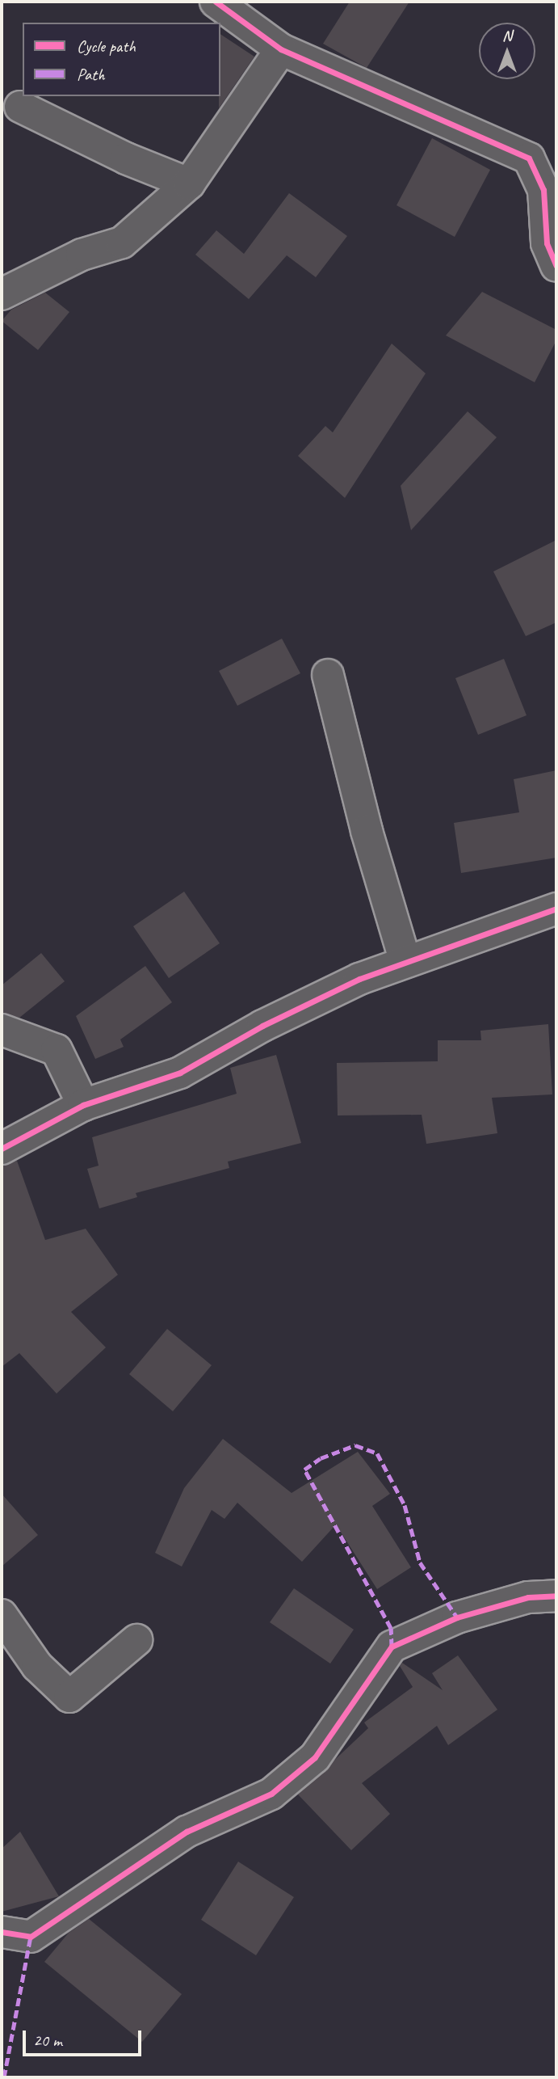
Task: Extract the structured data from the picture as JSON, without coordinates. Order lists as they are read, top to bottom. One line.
{"legend":["Cycle path","Path"],"scale_bar":"20 m","north":"top"}
